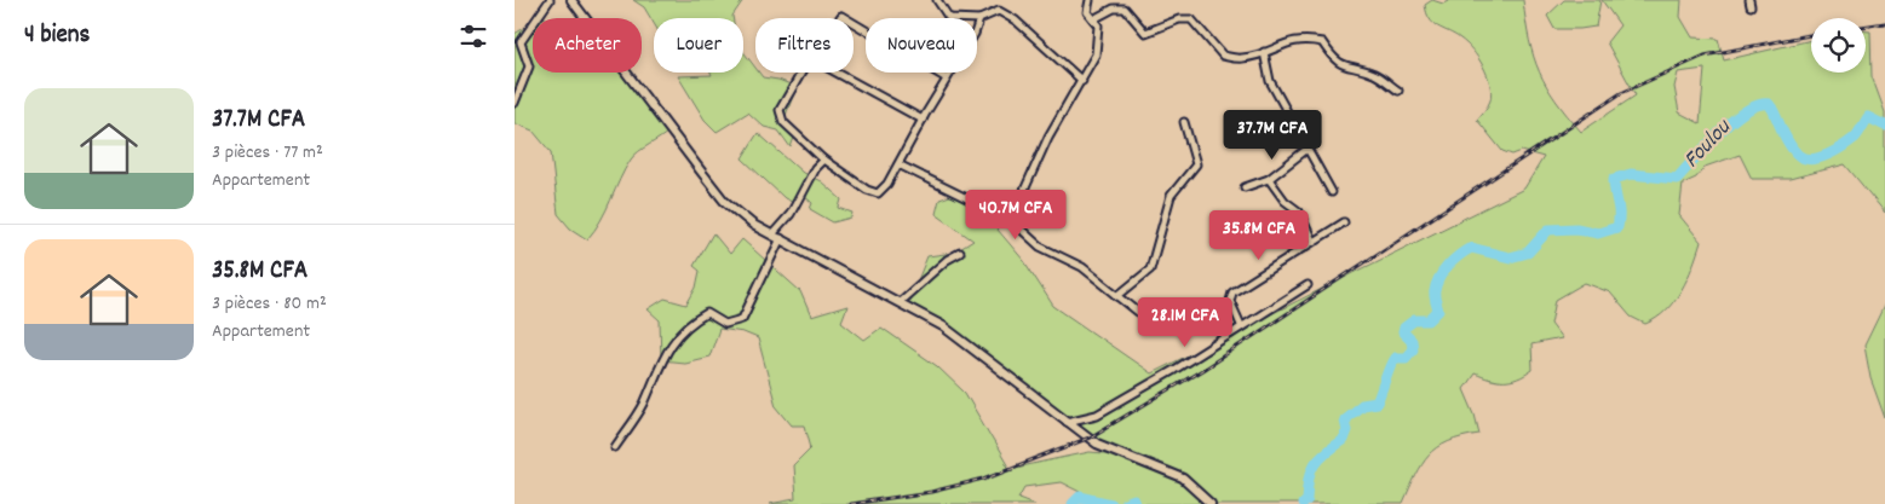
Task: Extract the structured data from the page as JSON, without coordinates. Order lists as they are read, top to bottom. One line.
{"water":["Foulou"],"page":{"heading":"4 biens","chip":["Acheter","Louer","Filtres","Nouveau"],"list":[{"name":"37.7M CFA","note":"3 pièces · 77 m² · Appartement"},{"name":"35.8M CFA","note":"3 pièces · 80 m² · Appartement"}],"price":["37.7M CFA","40.7M CFA","35.8M CFA","28.1M CFA"]}}
